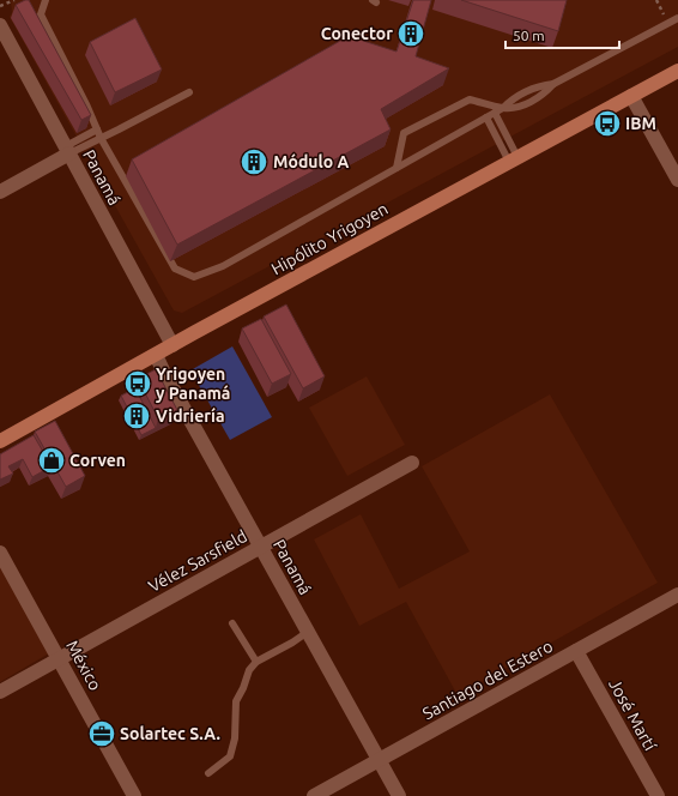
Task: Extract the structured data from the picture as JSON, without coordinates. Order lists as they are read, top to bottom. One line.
{"streets":{"street":["Panamá","Hipólito Yrigoyen","Vélez Sarsfield","México","Santiago del Estero","José Martí"]},"crossings":[["Panamá","Hipólito Yrigoyen"],["Panamá","Vélez Sarsfield"],["Panamá","Santiago del Estero"],["Vélez Sarsfield","México"],["Santiago del Estero","José Martí"]],"places":{"building":["Conector","Módulo A","Vidriería"],"bus stop":["IBM","Yrigoyen y Panamá"],"shop":["Corven"],"office":["Solartec S.A."]},"scale_bar":"50 m"}
